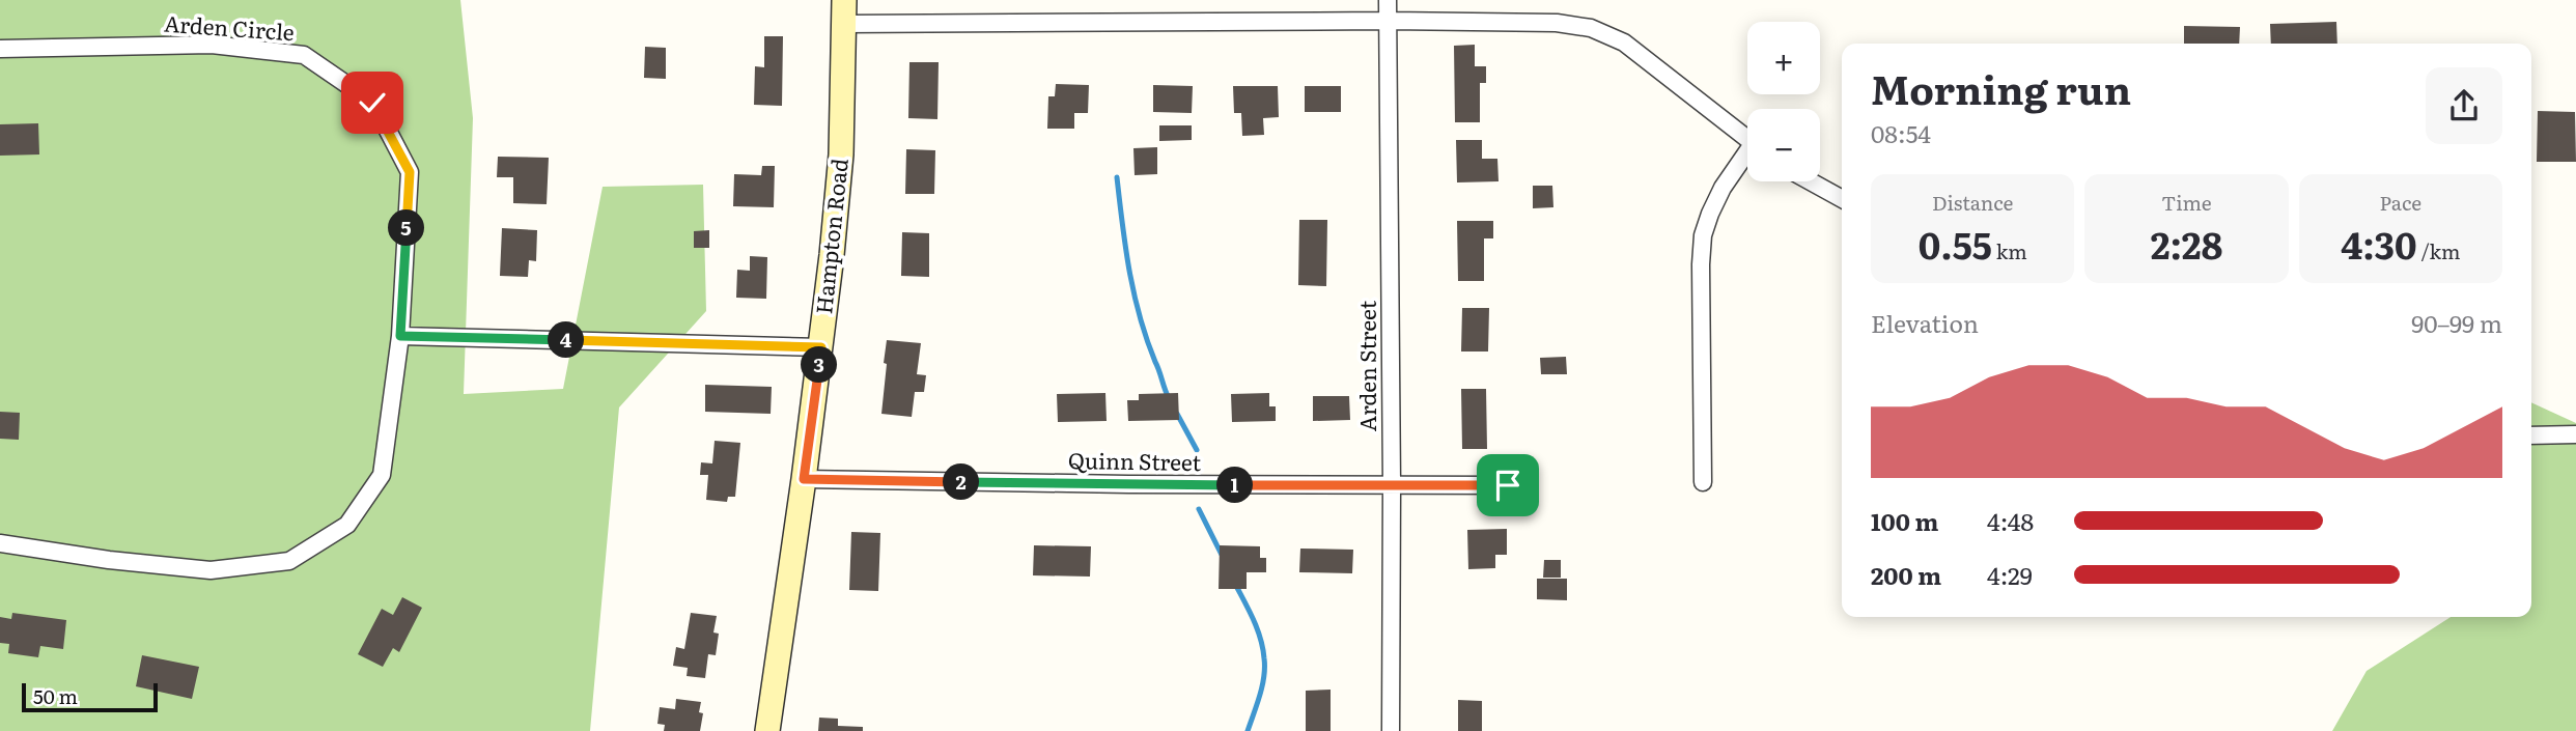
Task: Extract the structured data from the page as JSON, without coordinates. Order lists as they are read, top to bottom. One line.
{"streets":{"main road":["Hampton Road"],"street":["Arden Circle","Arden Street","Quinn Street"]},"crossings":[["Hampton Road","Quinn Street"],["Arden Street","Quinn Street"]],"scale_bar":"50 m","page":{"map_buttons":["+","−"],"heading":["Morning run","08:54"],"stats":[["Distance","0.55 km"],["Time","2:28"],["Pace","4:30 /km"]],"pins":["5","4","3","2","1"],"chart":["Elevation","90–99 m"],"list":[{"name":"100 m","note":"4:48"},{"name":"200 m","note":"4:29"}],"scale":"50 m"}}
